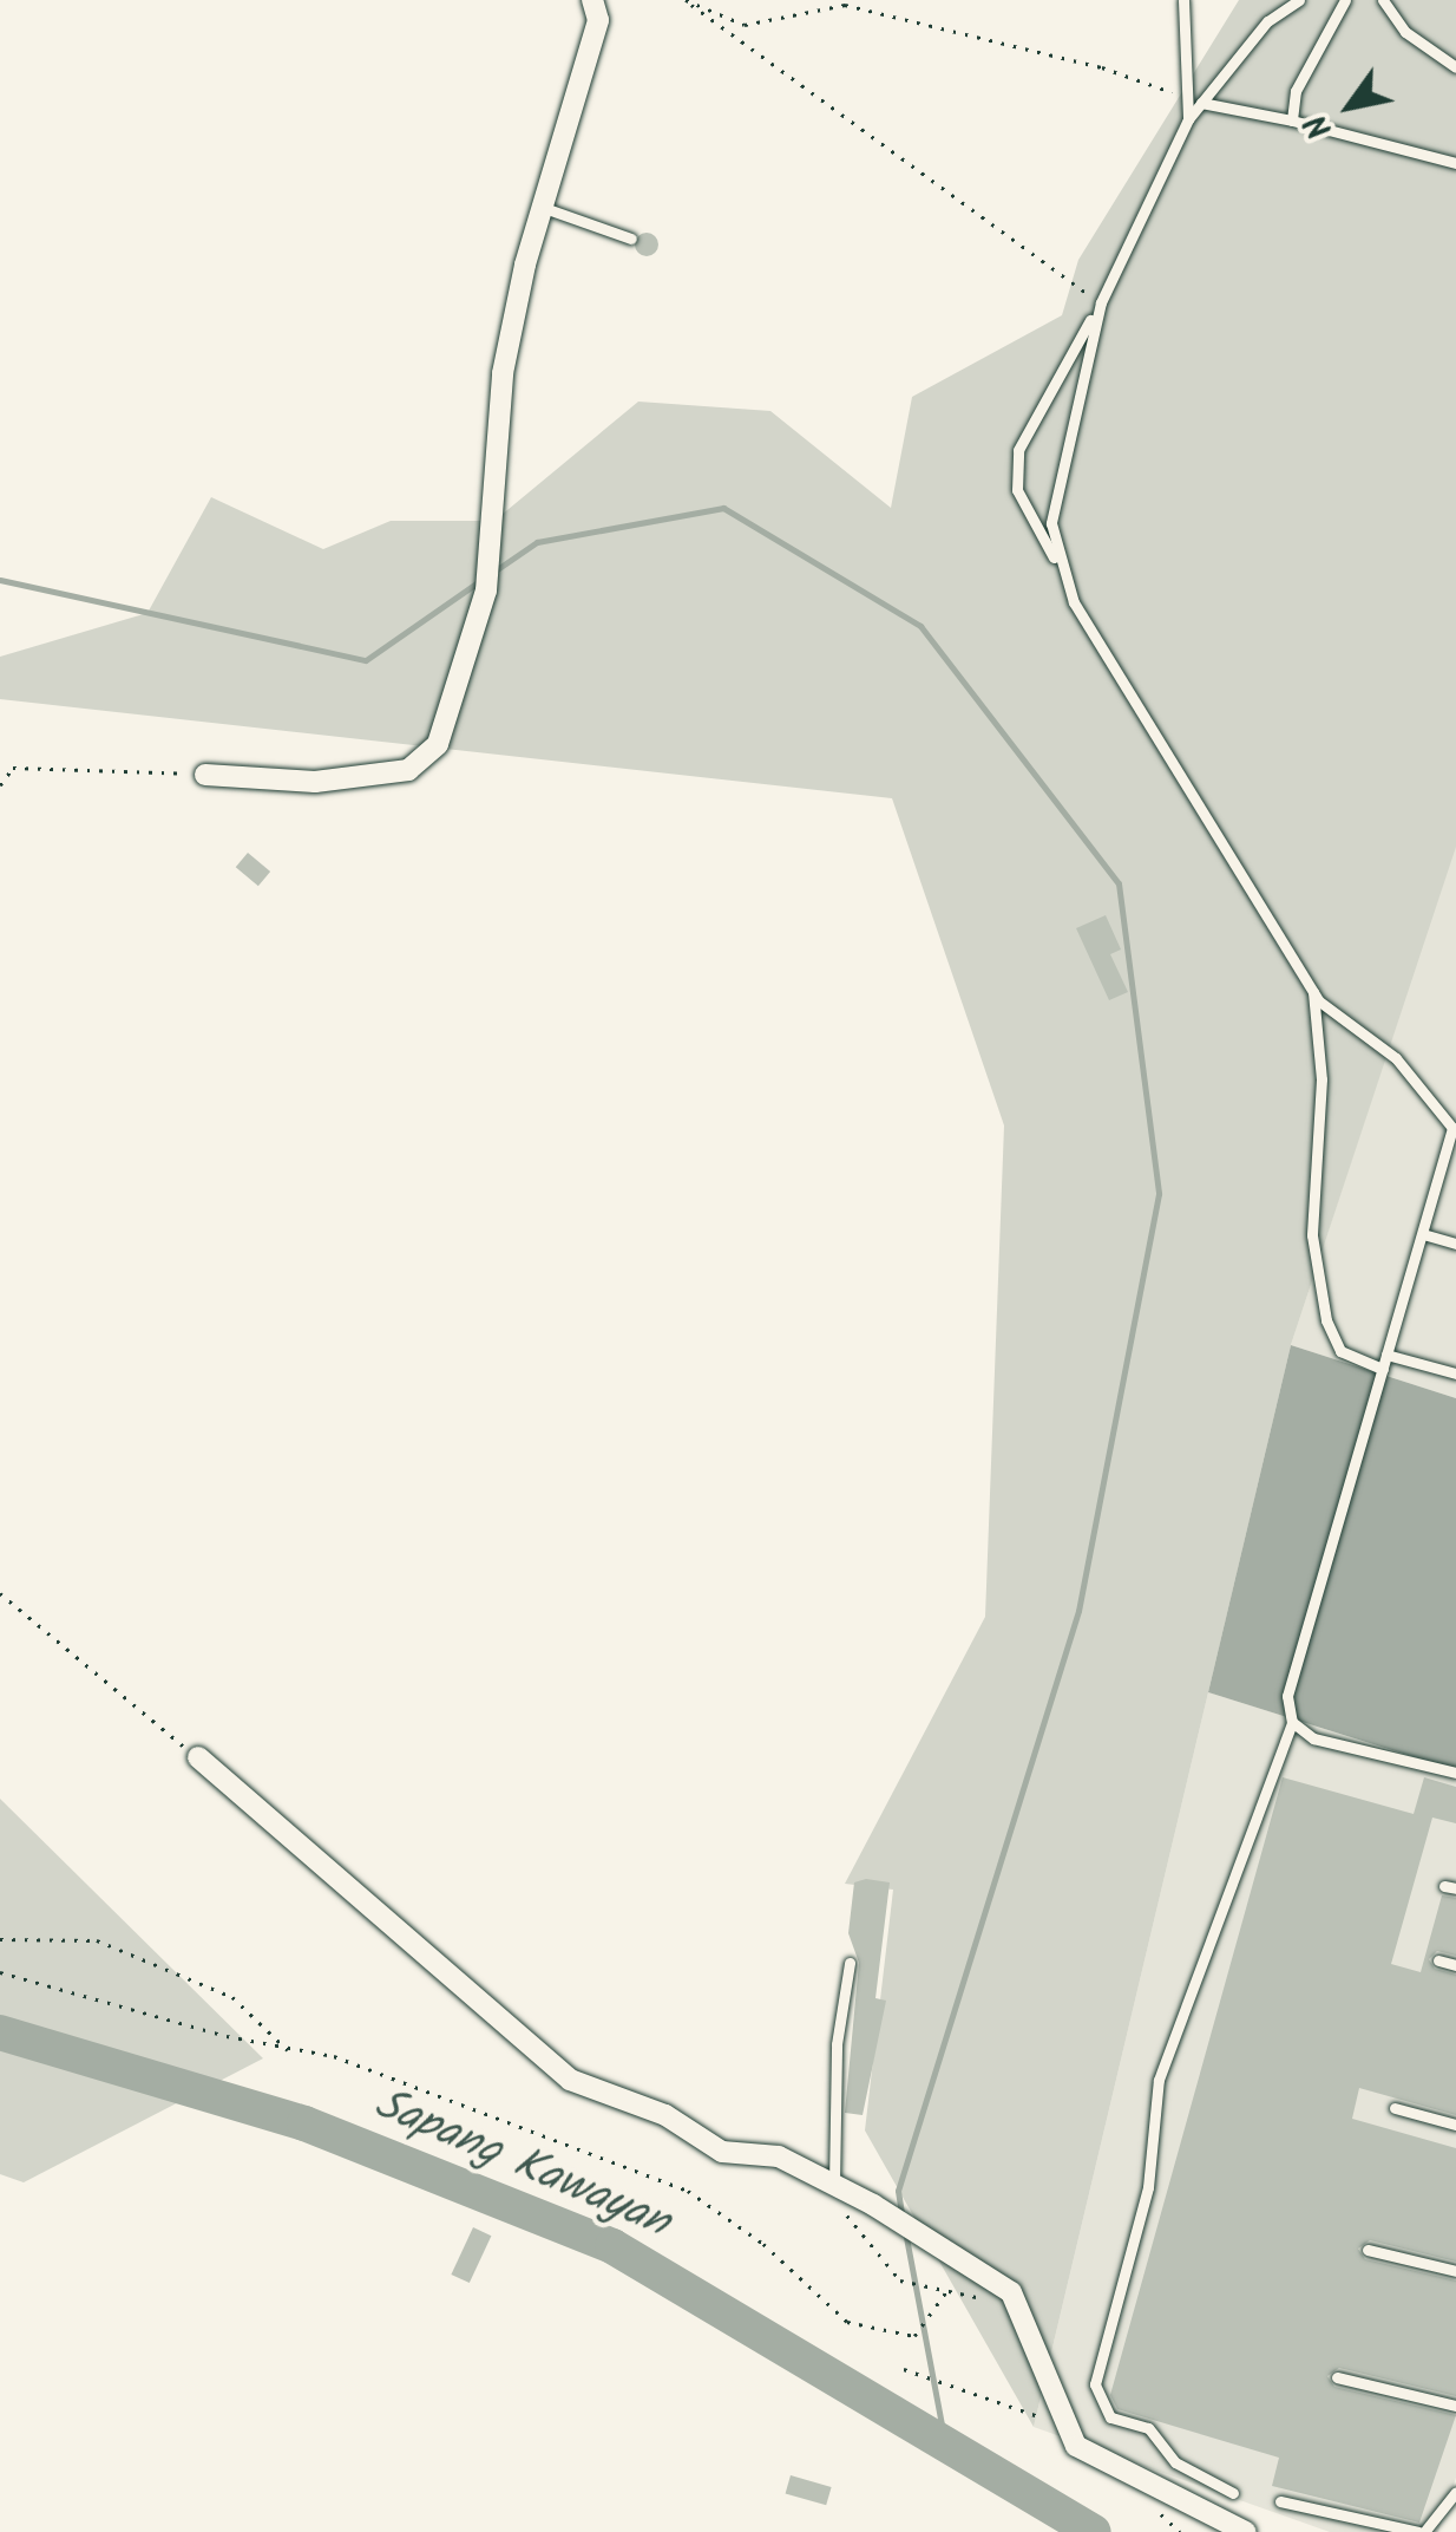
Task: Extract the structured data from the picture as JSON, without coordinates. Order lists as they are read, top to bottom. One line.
{"water":["Sapang Kawayan"],"north":"bottom left"}
